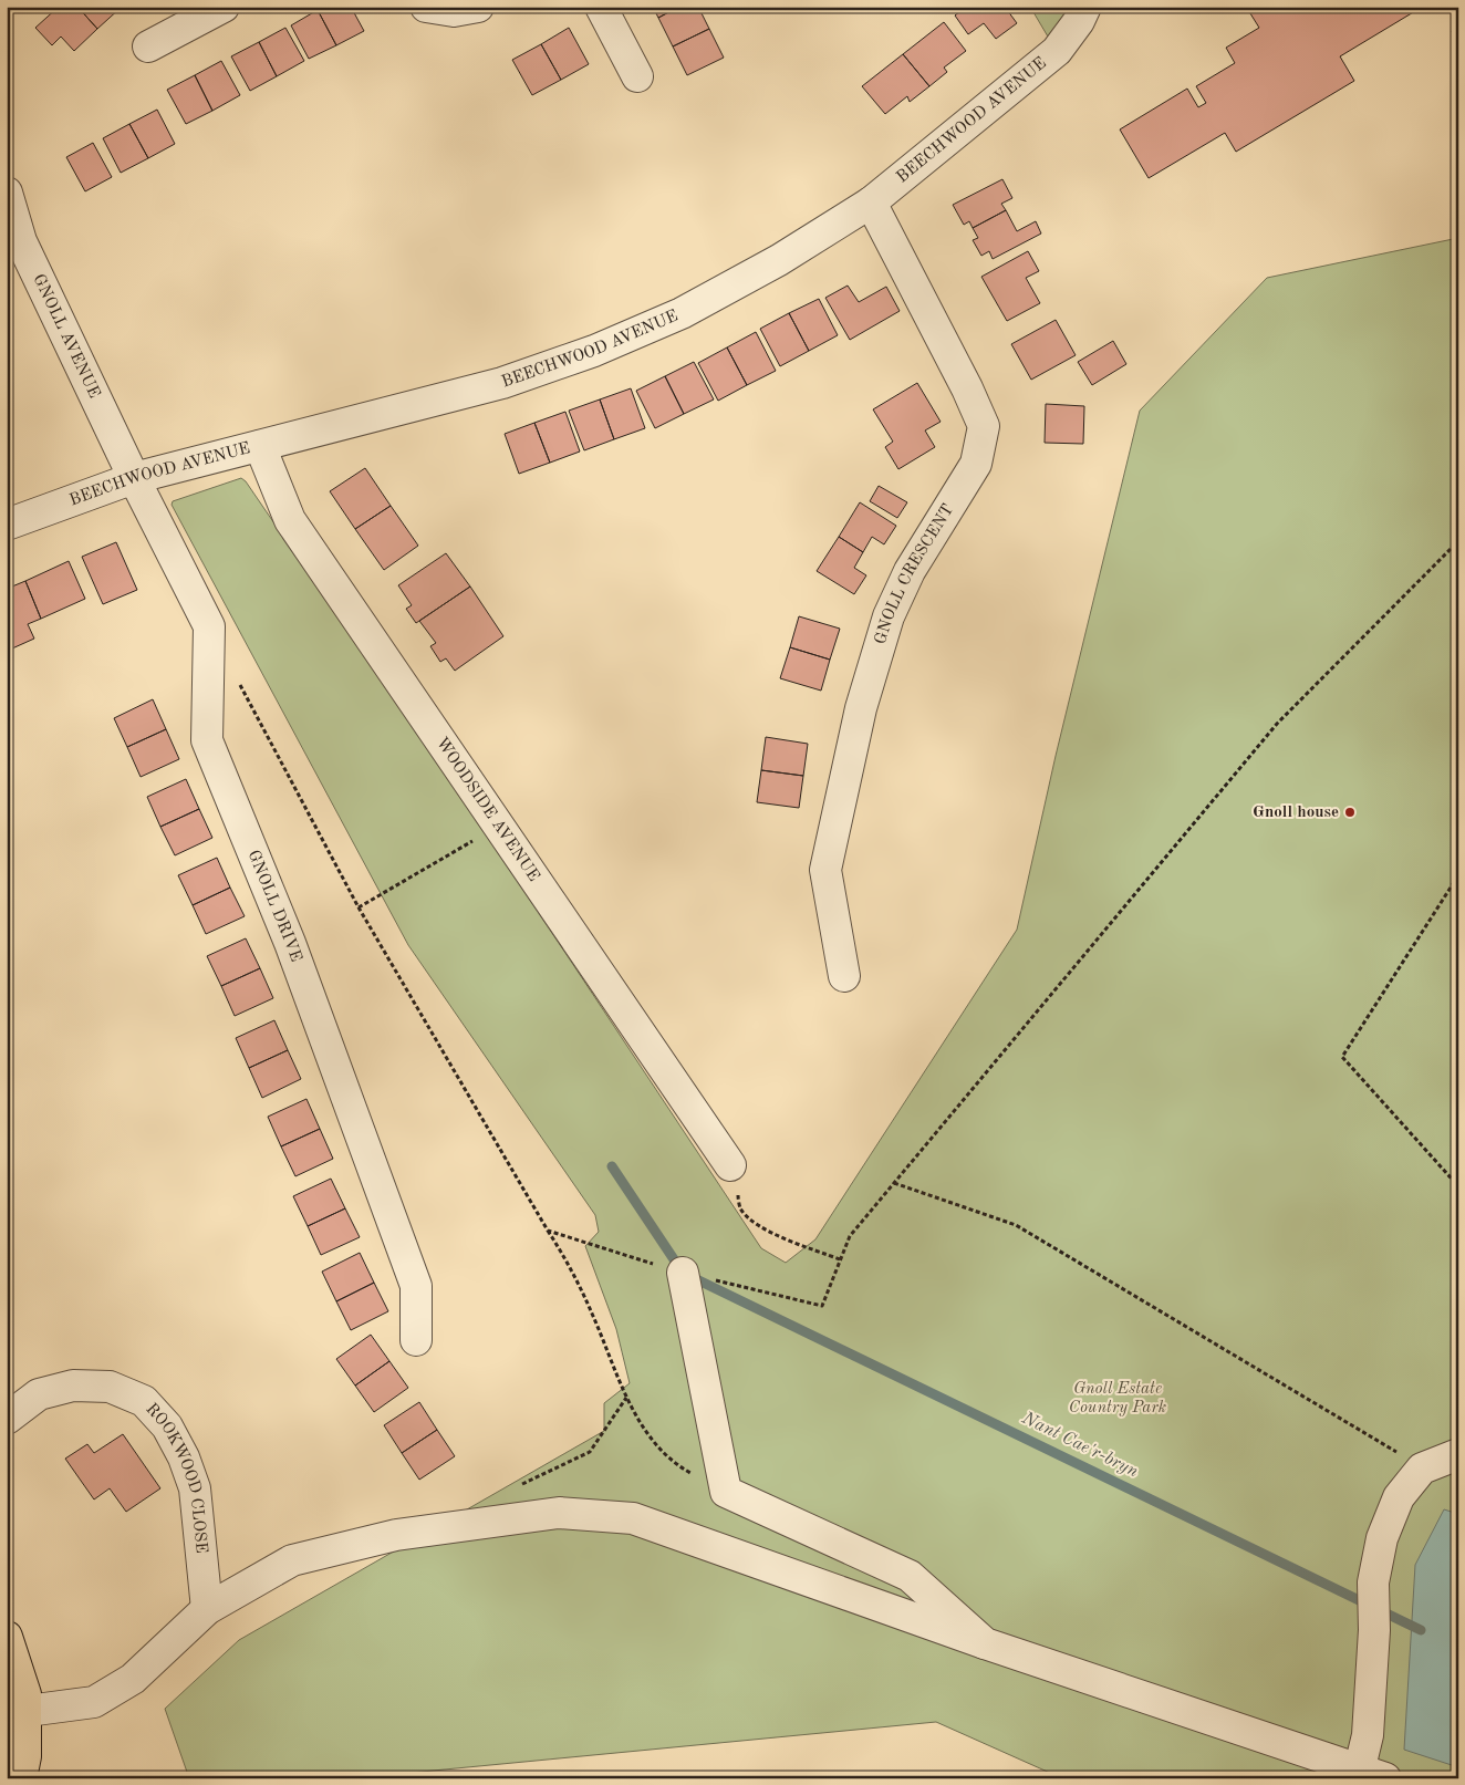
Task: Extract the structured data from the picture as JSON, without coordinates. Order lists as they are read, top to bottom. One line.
{"streets":{"street":["BEECHWOOD AVENUE","GNOLL AVENUE","GNOLL CRESCENT","WOODSIDE AVENUE","GNOLL DRIVE","ROOKWOOD CLOSE"]},"crossings":[["BEECHWOOD AVENUE","GNOLL AVENUE"],["BEECHWOOD AVENUE","GNOLL CRESCENT"],["BEECHWOOD AVENUE","WOODSIDE AVENUE"],["BEECHWOOD AVENUE","GNOLL DRIVE"],["GNOLL AVENUE","GNOLL DRIVE"]],"water":["Nant Cae'r-bryn"],"parks":["Gnoll Estate Country Park"],"places":["Gnoll house"]}
